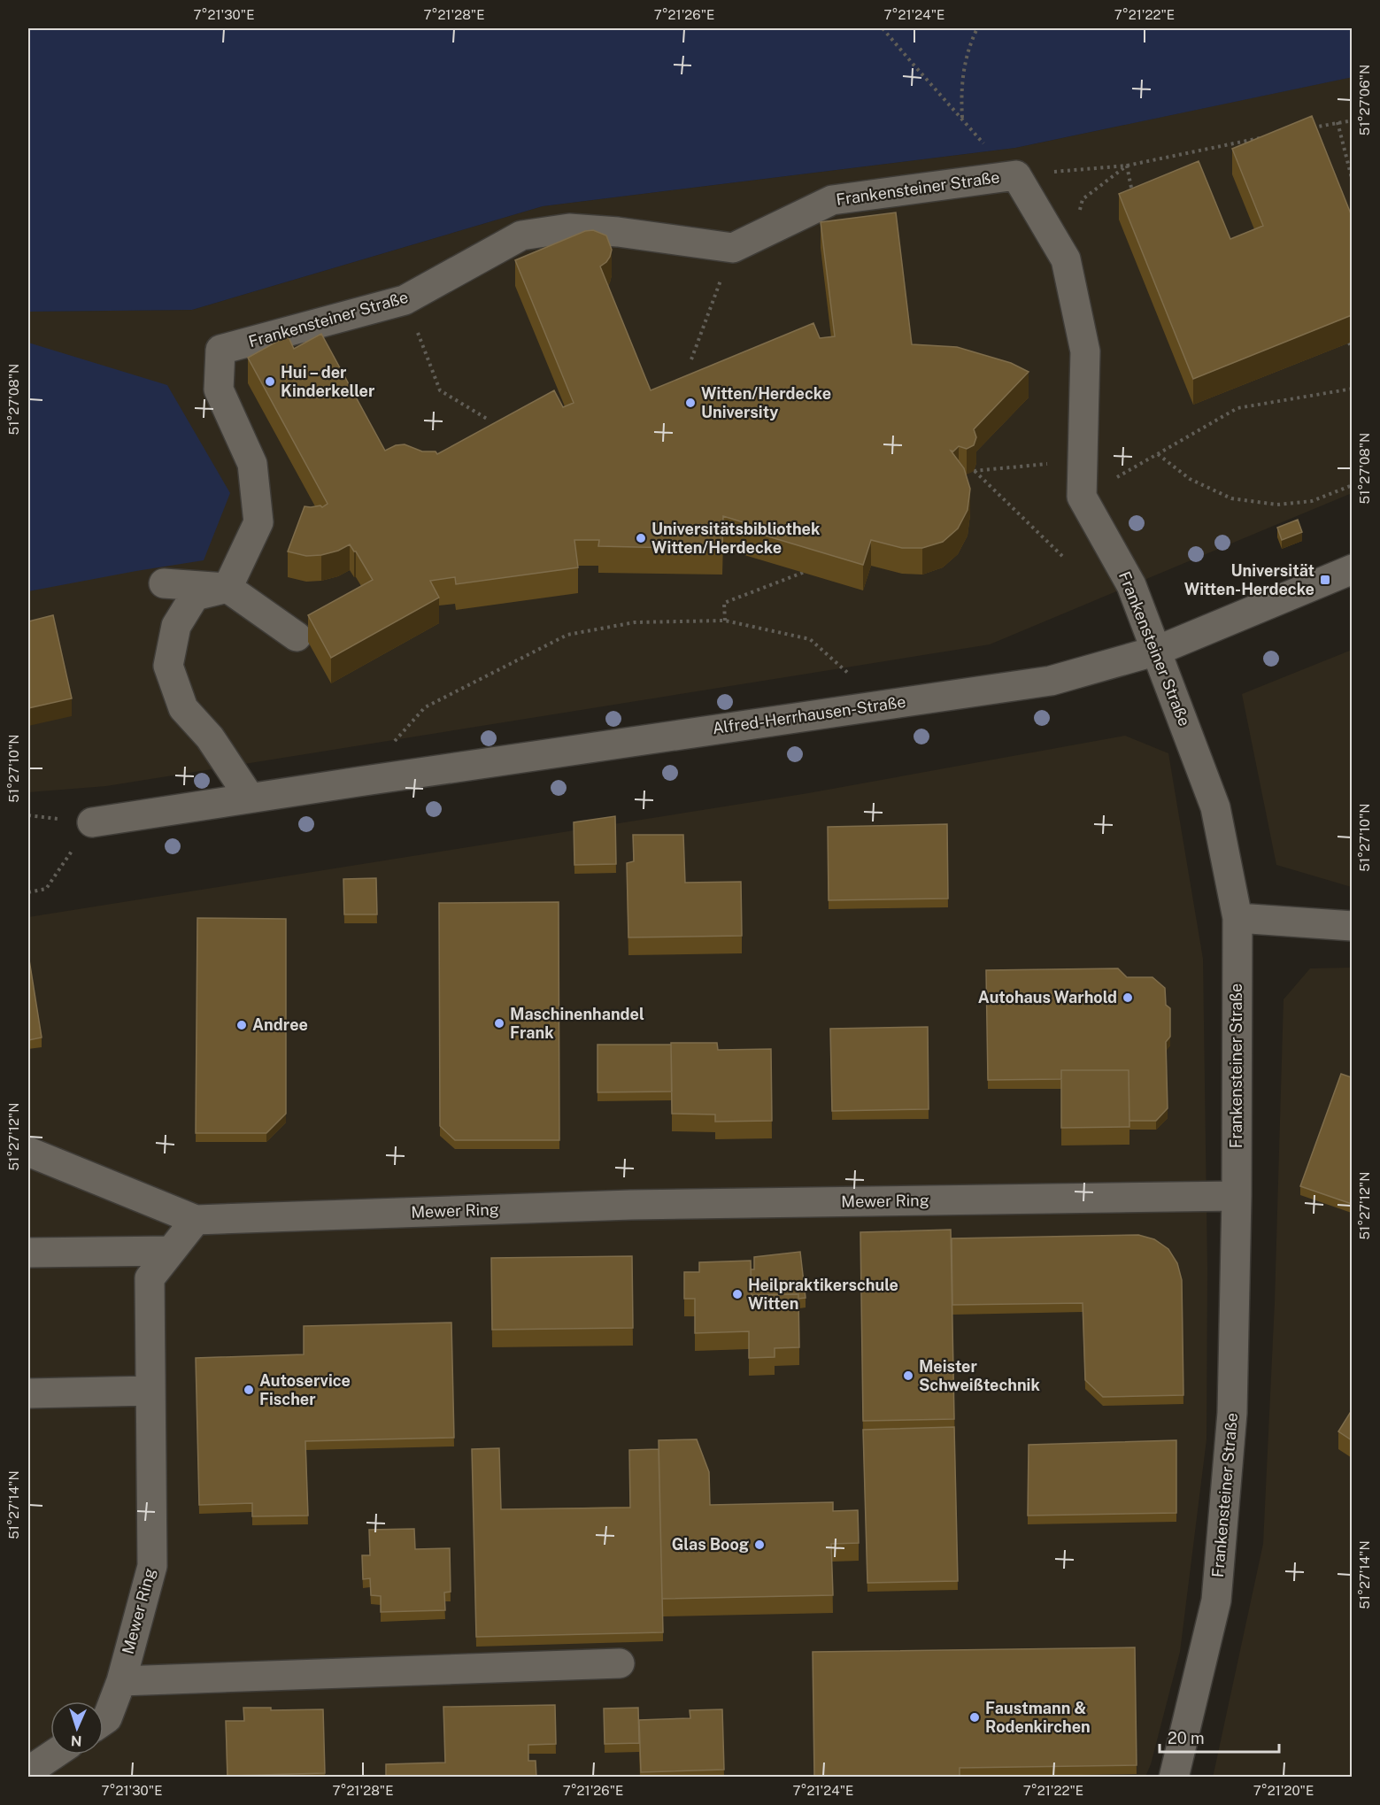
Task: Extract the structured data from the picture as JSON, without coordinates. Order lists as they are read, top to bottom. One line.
{"streets":{"street":["Frankensteiner Straße","Alfred-Herrhausen-Straße","Mewer Ring"]},"crossings":[["Frankensteiner Straße","Alfred-Herrhausen-Straße"],["Frankensteiner Straße","Mewer Ring"]],"places":{"other":["Hui – der Kinderkeller","Witten/Herdecke University","Universitätsbibliothek Witten/Herdecke","Autohaus Warhold","Maschinenhandel Frank","Andree","Heilpraktikerschule Witten","Meister Schweißtechnik","Autoservice Fischer","Glas Boog","Faustmann & Rodenkirchen"],"transit":["Universität Witten-Herdecke"]},"scale_bar":"20 m","north":"bottom","coordinates":["7°21'30\"E","7°21'28\"E","7°21'26\"E","7°21'24\"E","7°21'22\"E","51°27'06\"N","51°27'08\"N","51°27'10\"N","51°27'12\"N","51°27'14\"N","7°21'20\"E"]}
